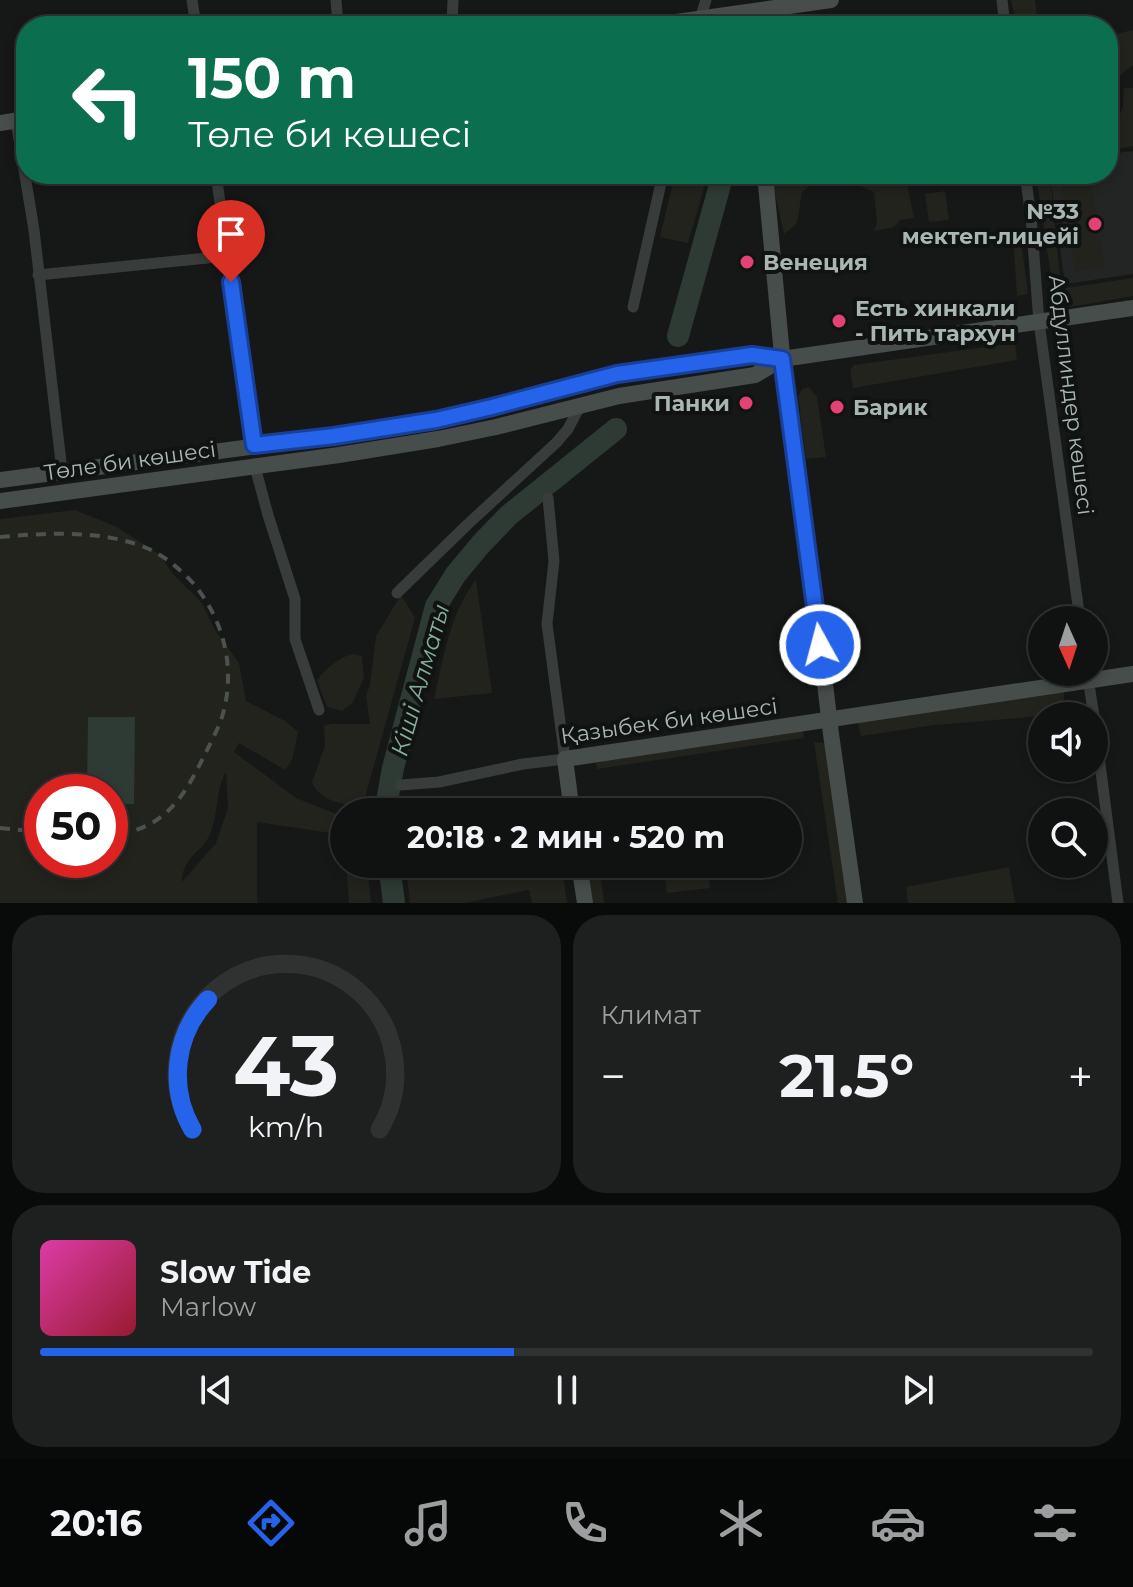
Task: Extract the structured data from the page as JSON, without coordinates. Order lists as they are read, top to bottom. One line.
{"streets":{"main road":["Төле би көшесі","Қазыбек би көшесі"],"street":["Абдуллиндер көшесі"]},"crossings":[["Абдуллиндер көшесі","Төле би көшесі"]],"water":["Кіші Алматы"],"places":["№33 мектеп-лицейі","Венеция","Есть хинкали - Пить тархун","Панки","Барик"],"north":"bottom","page":{"turn":["150 m","Төле би көшесі"],"limit":"50","trip":"20:18 · 2 мин · 520 m","tile":"Климат","heat":["−","21.5°","+"],"song":["Slow Tide","Marlow"],"tabs":"20:16","gauge":["43","km/h"]}}
